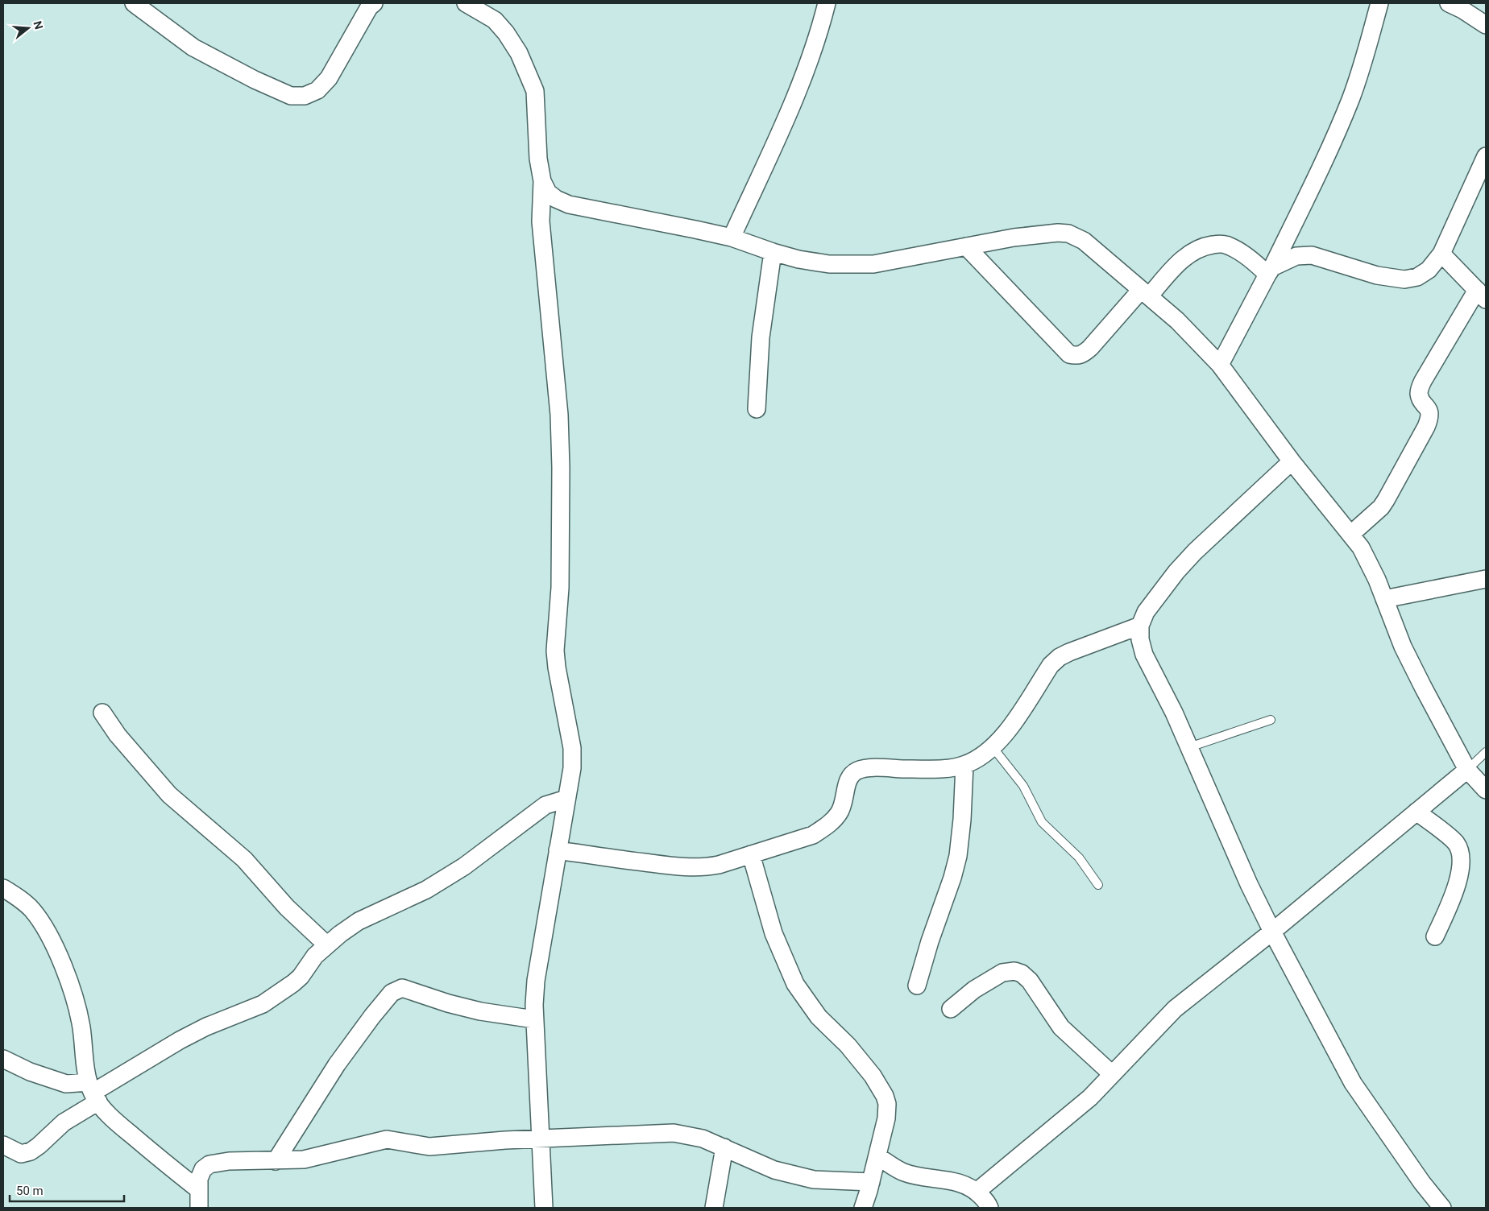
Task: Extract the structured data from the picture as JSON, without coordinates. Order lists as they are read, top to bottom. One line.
{"scale_bar":"50 m","north":"right"}
